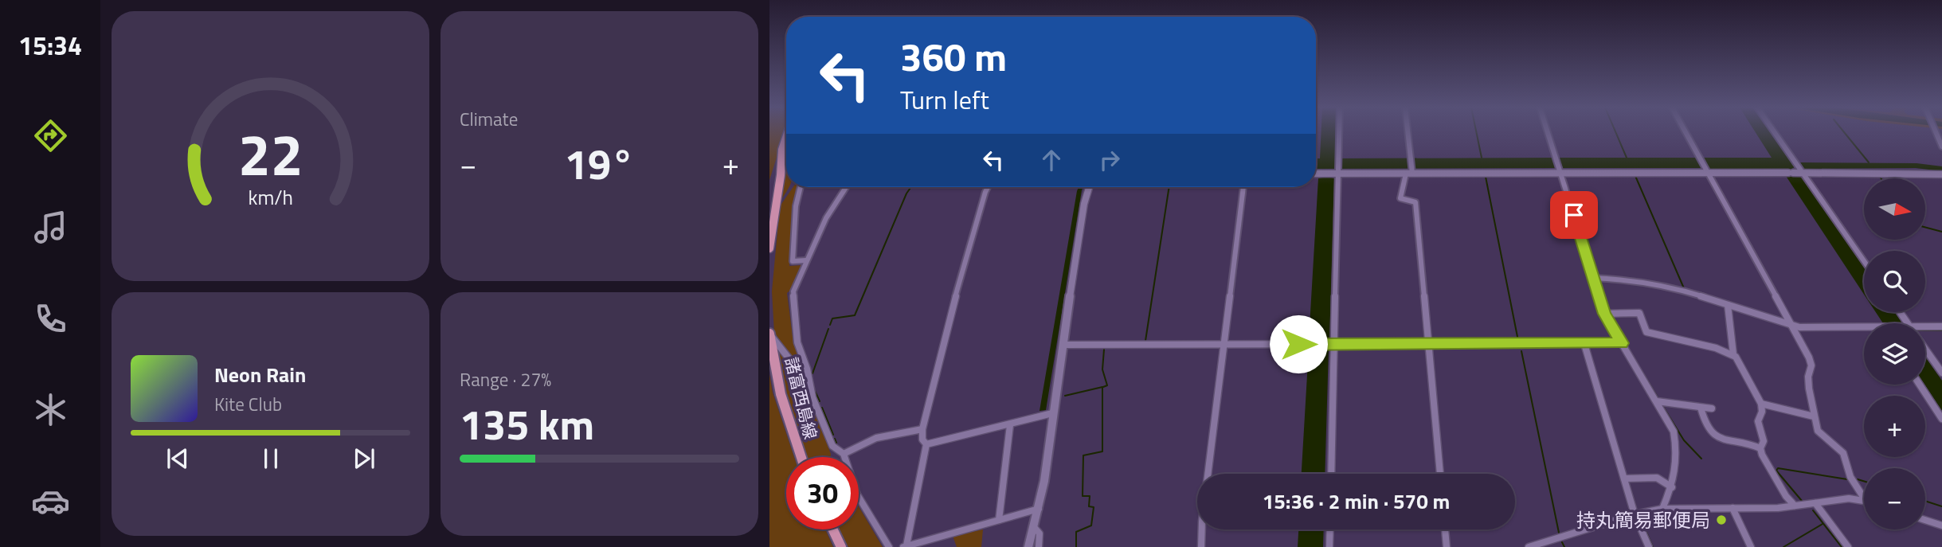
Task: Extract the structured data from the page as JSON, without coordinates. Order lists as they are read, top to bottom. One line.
{"streets":{"main road":["諸富西島線"]},"places":["持丸簡易郵便局"],"north":"right","page":{"tabs":"15:34","tile":["Climate",["Range · 27%","135 km"]],"turn":["360 m","Turn left"],"heat":["−","19°","+"],"map_buttons":["+","−"],"song":["Neon Rain","Kite Club"],"limit":"30","trip":"15:36 · 2 min · 570 m","gauge":["22","km/h"]}}
